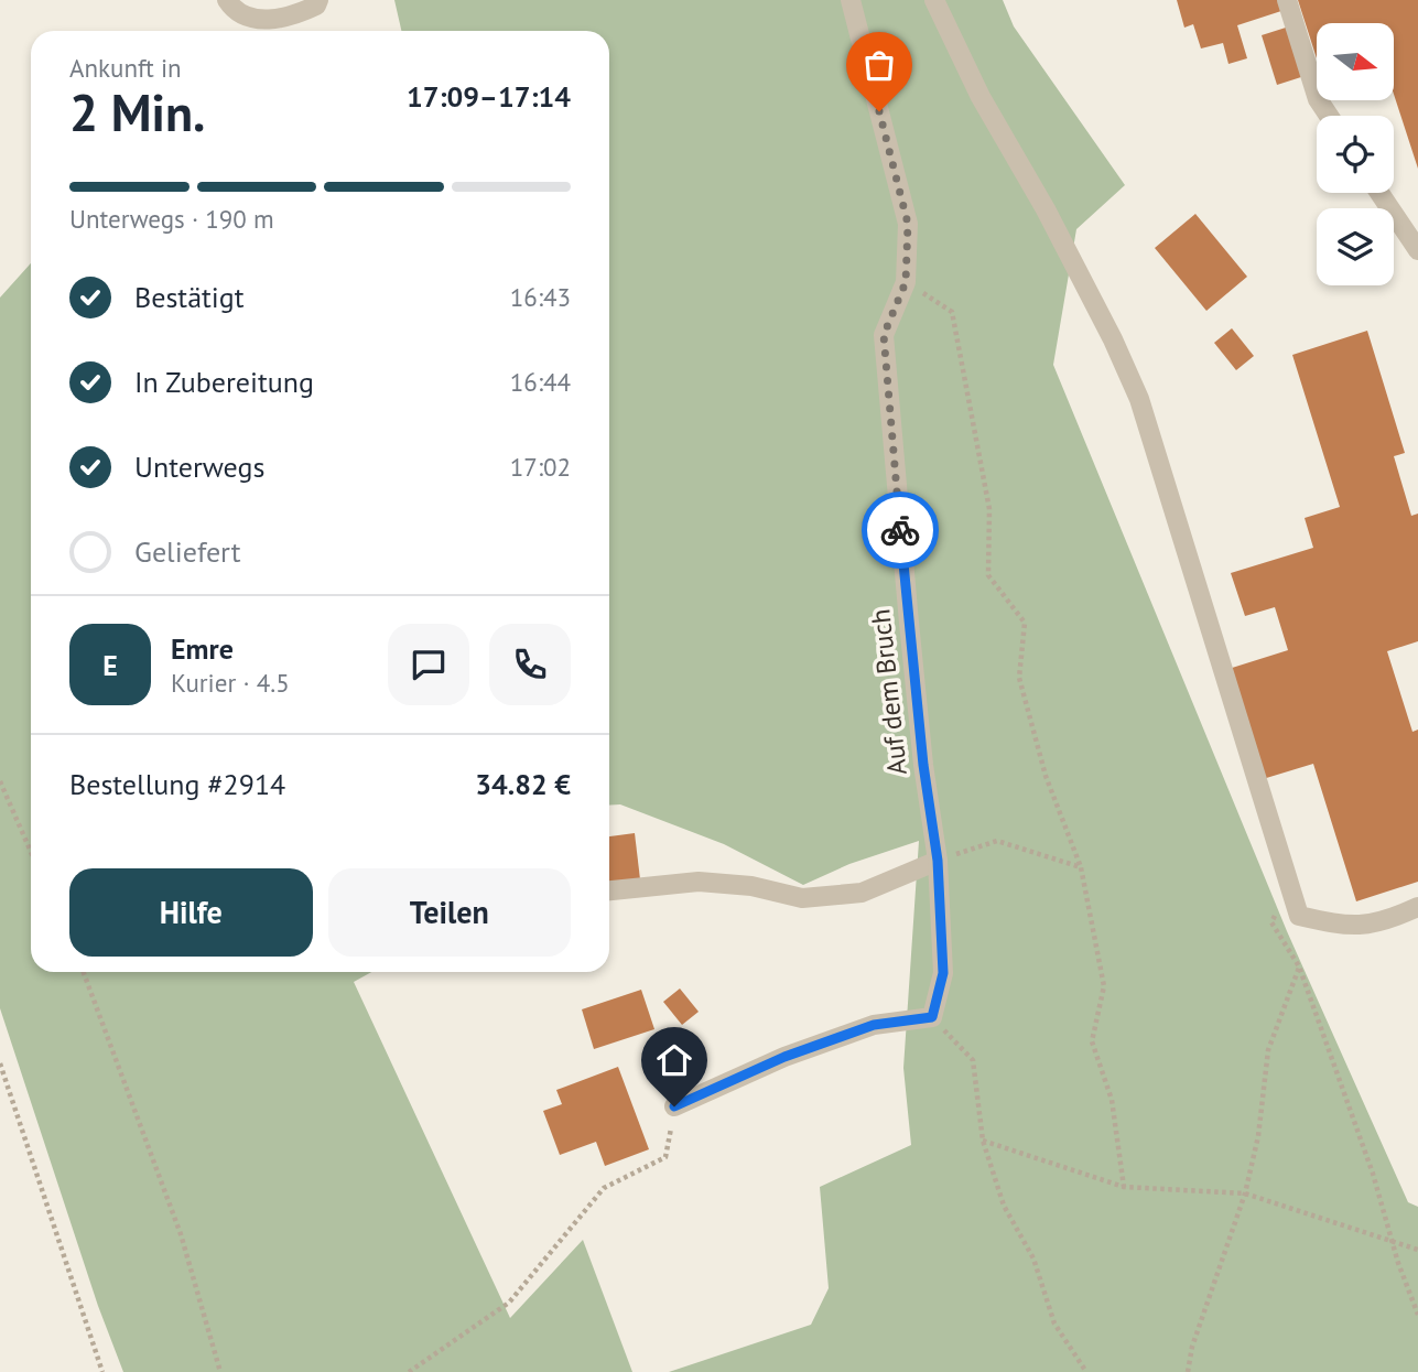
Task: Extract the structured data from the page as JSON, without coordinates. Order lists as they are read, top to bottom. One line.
{"streets":{"street":["Auf dem Bruch"]},"north":"right","page":{"heading":["2 Min.","Ankunft in","17:09–17:14"],"panel":["Emre","Kurier · 4.5","Bestellung #2914","34.82 €"],"bar":"Unterwegs · 190 m","list":[["Bestätigt","16:43"],["In Zubereitung","16:44"],["Unterwegs","17:02"],"Geliefert"],"round":"E","buttons":["Hilfe","Teilen"]}}
